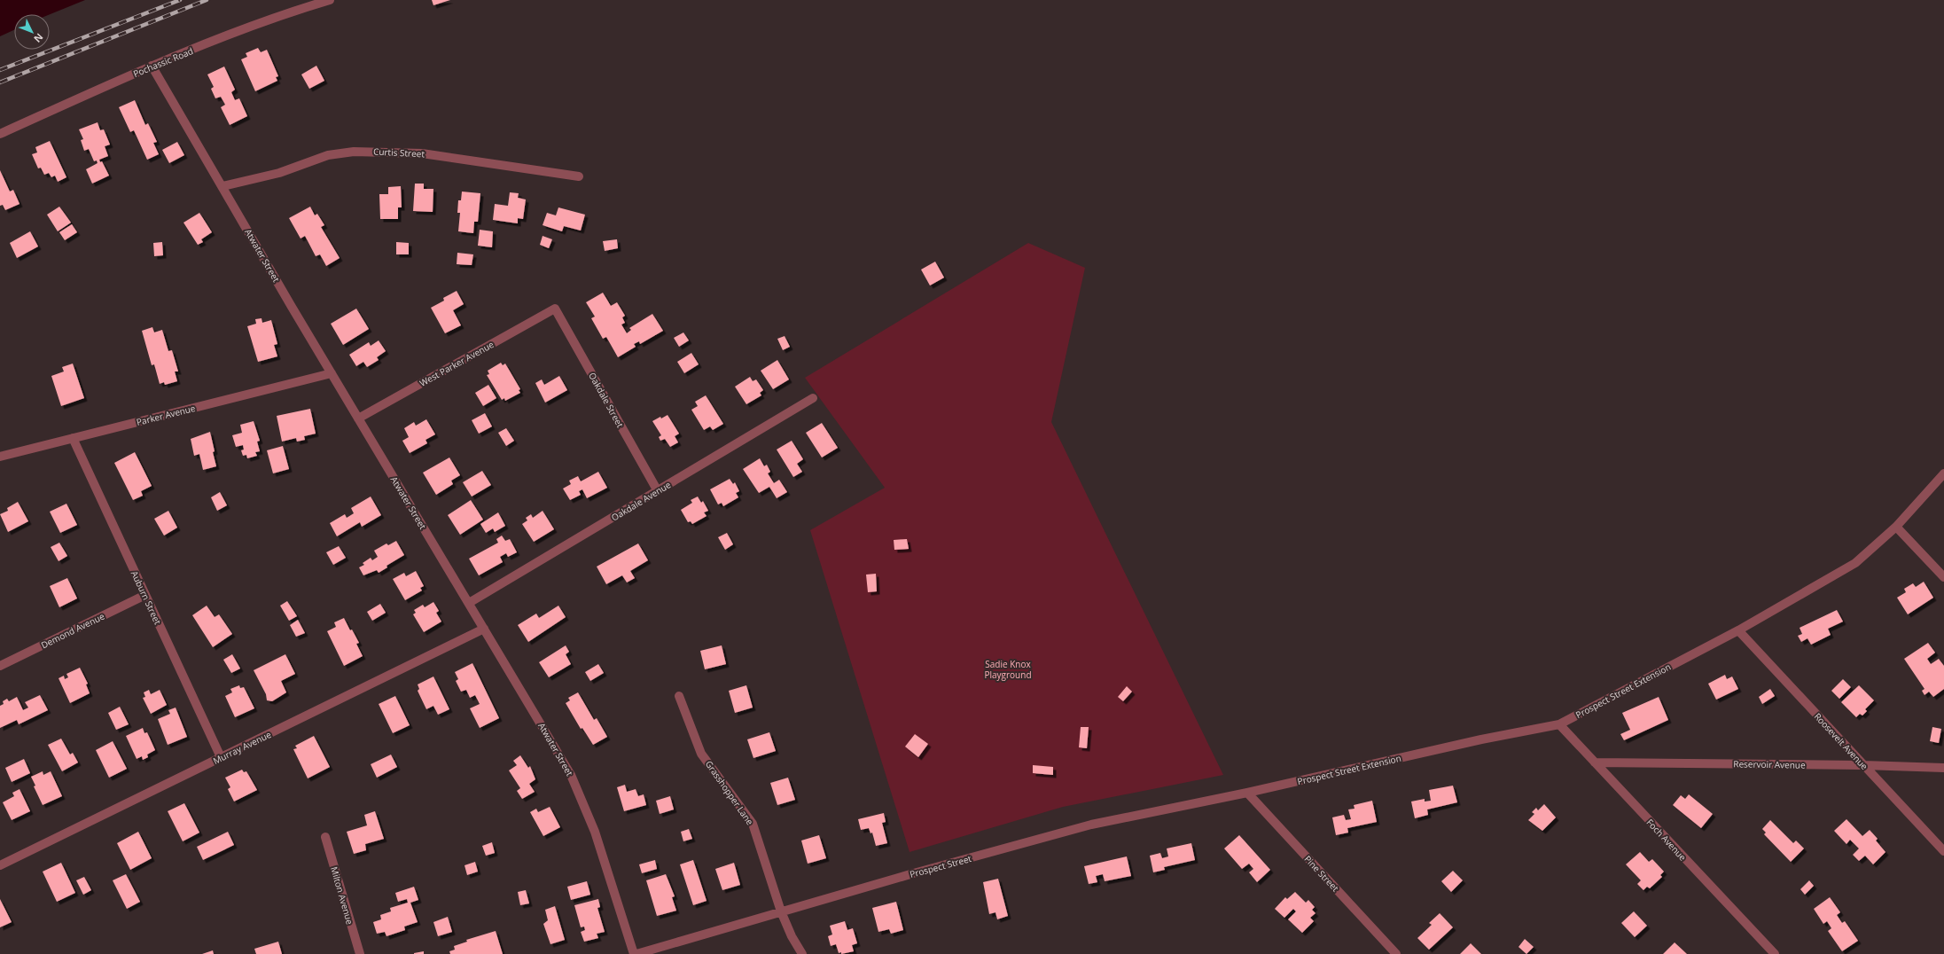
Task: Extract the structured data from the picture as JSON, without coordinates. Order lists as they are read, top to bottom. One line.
{"streets":{"street":["Pochassic Road","Curtis Street","Atwater Street","West Parker Avenue","Oakdale Street","Parker Avenue","Oakdale Avenue","Auburn Street","Demond Avenue","Prospect Street Extension","Roosevelt Avenue","Murray Avenue","Reservoir Avenue","Grasshopper Lane","Foch Avenue","Prospect Street","Pine Street","Milton Avenue"]},"crossings":[["Pochassic Road","Atwater Street"],["Curtis Street","Atwater Street"],["Atwater Street","West Parker Avenue"],["Atwater Street","Parker Avenue"],["Atwater Street","Oakdale Avenue"],["Atwater Street","Murray Avenue"],["West Parker Avenue","Oakdale Street"],["Oakdale Street","Oakdale Avenue"],["Parker Avenue","Auburn Street"],["Auburn Street","Demond Avenue"],["Auburn Street","Murray Avenue"],["Prospect Street Extension","Roosevelt Avenue"],["Prospect Street Extension","Foch Avenue"],["Prospect Street Extension","Prospect Street"],["Prospect Street Extension","Pine Street"],["Roosevelt Avenue","Reservoir Avenue"],["Reservoir Avenue","Foch Avenue"],["Grasshopper Lane","Prospect Street"],["Prospect Street","Pine Street"]],"parks":["Sadie Knox Playground"],"north":"bottom right"}
